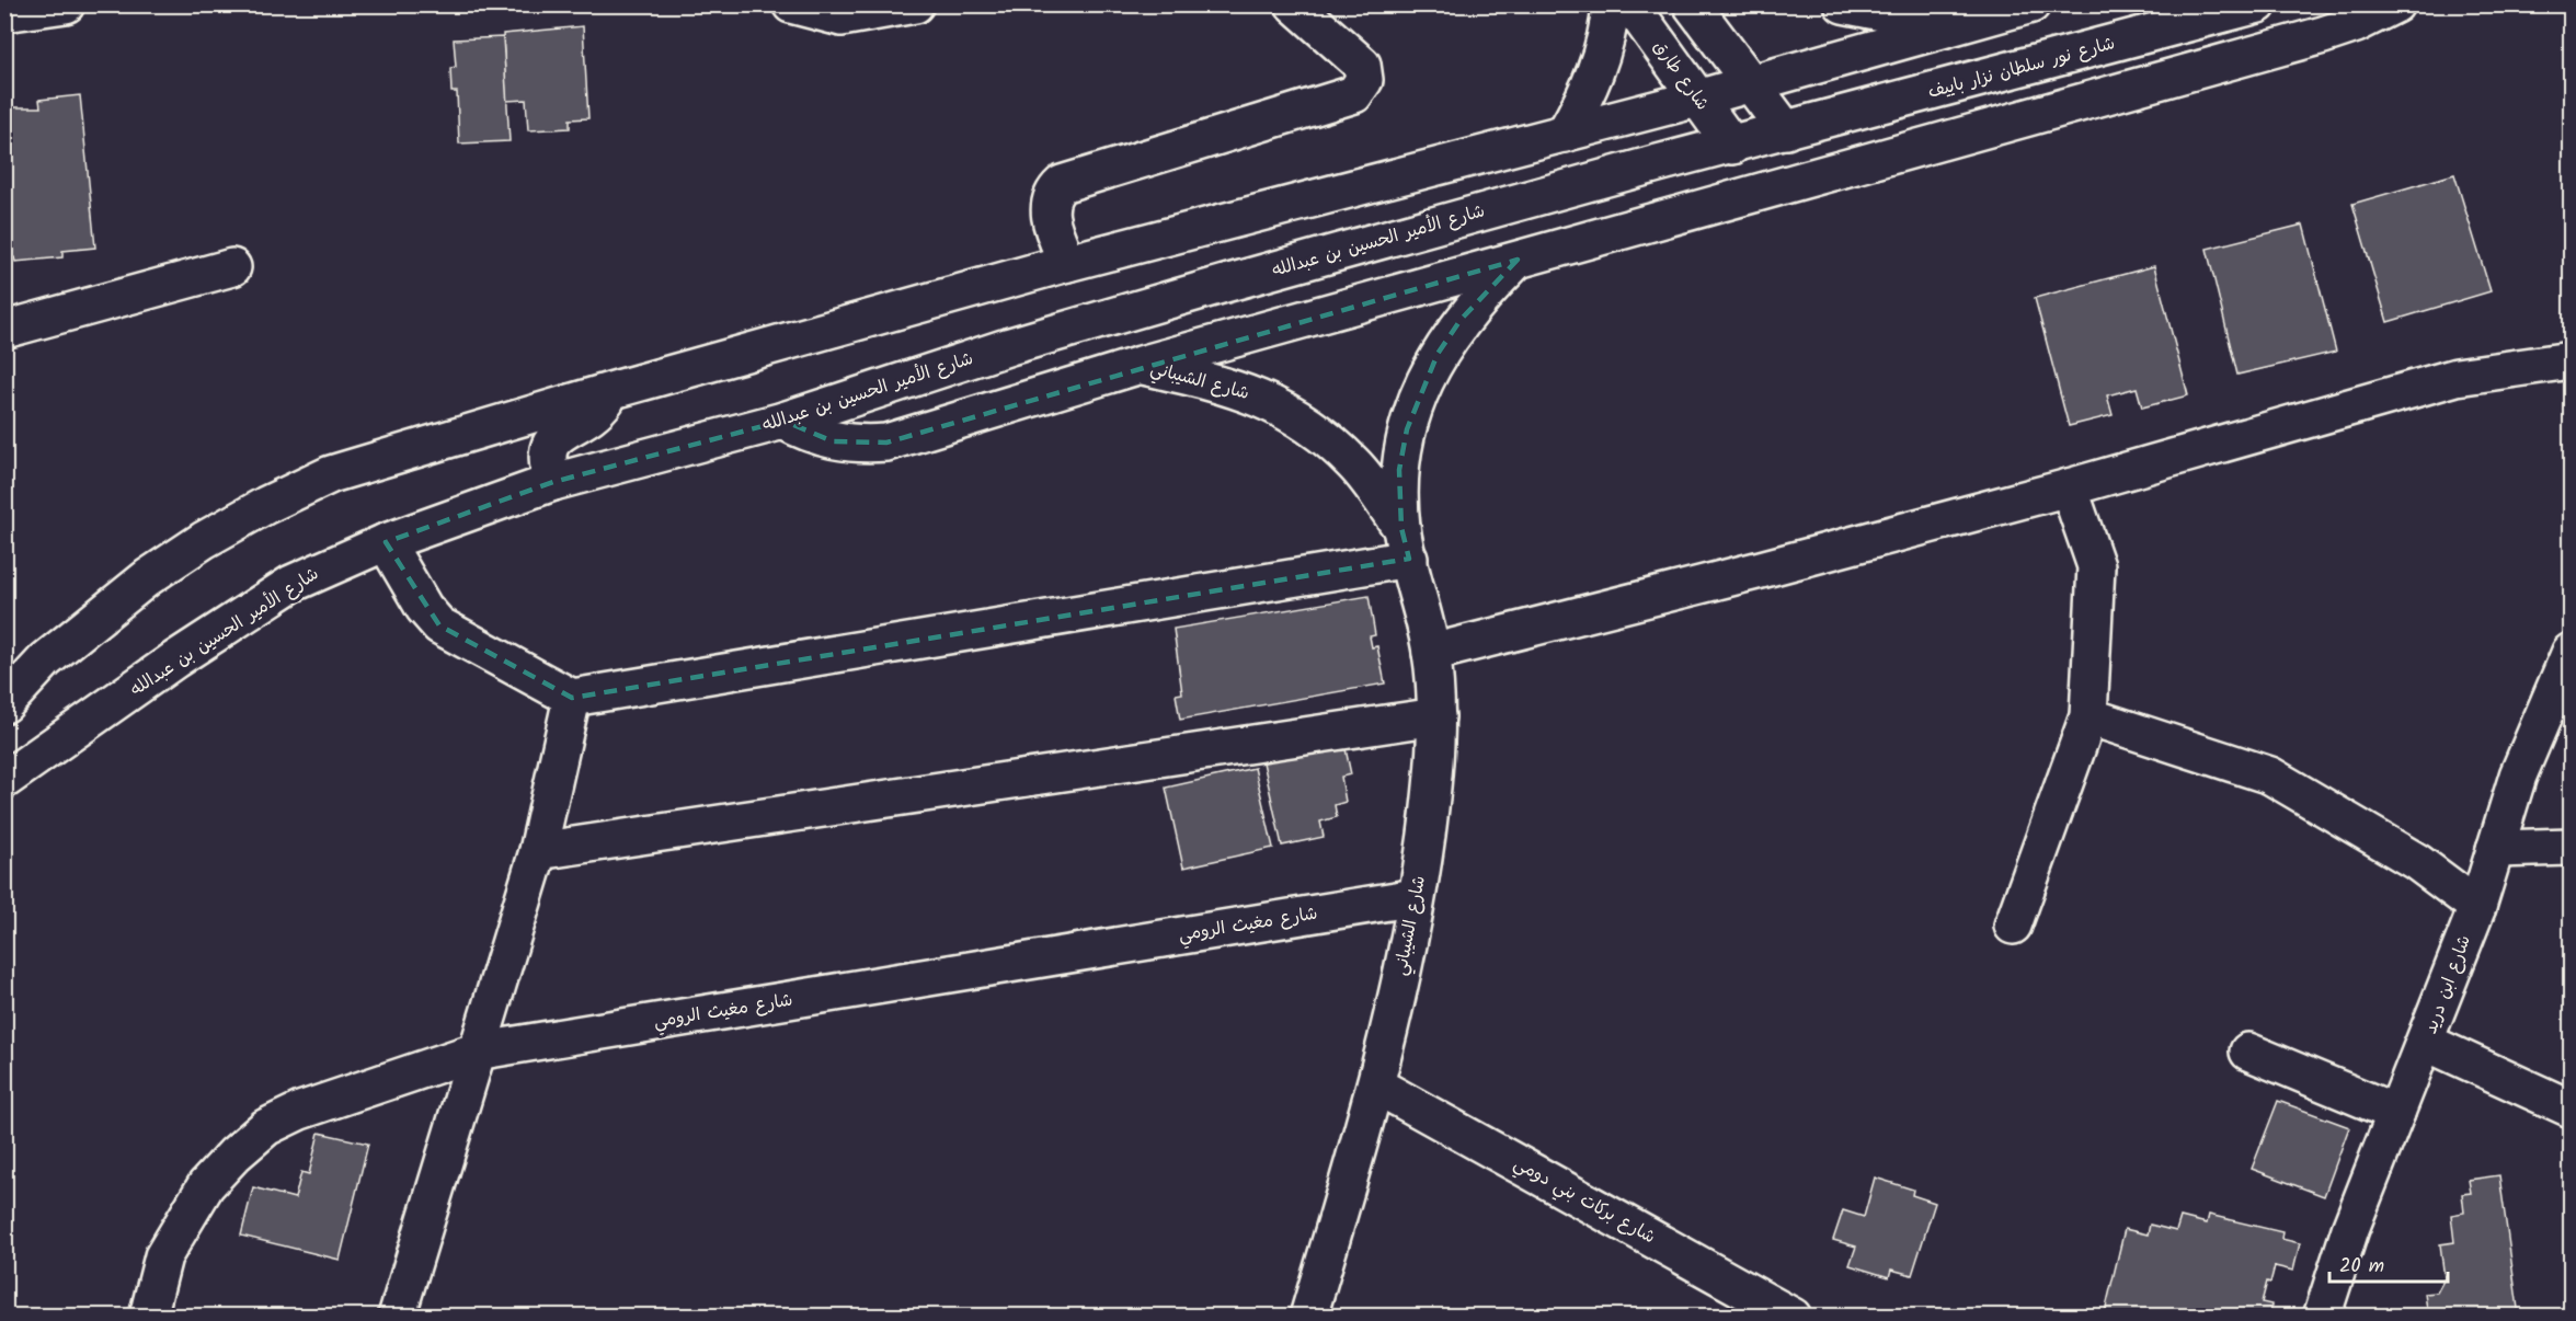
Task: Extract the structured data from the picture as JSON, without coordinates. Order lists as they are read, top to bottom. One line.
{"streets":{"street":["شارع نور سلطان نزار باييف","شارع طارق","شارع الأمير الحسين بن عبدالله","شارع الشيباني","شارع مغيث الرومي","شارع ابن دريد","شارع بركات بني دومي"]},"crossings":[["شارع نور سلطان نزار باييف","شارع الأمير الحسين بن عبدالله"],["شارع طارق","شارع الأمير الحسين بن عبدالله"],["شارع الشيباني","شارع مغيث الرومي"],["شارع الشيباني","شارع بركات بني دومي"]],"scale_bar":"20 m"}
